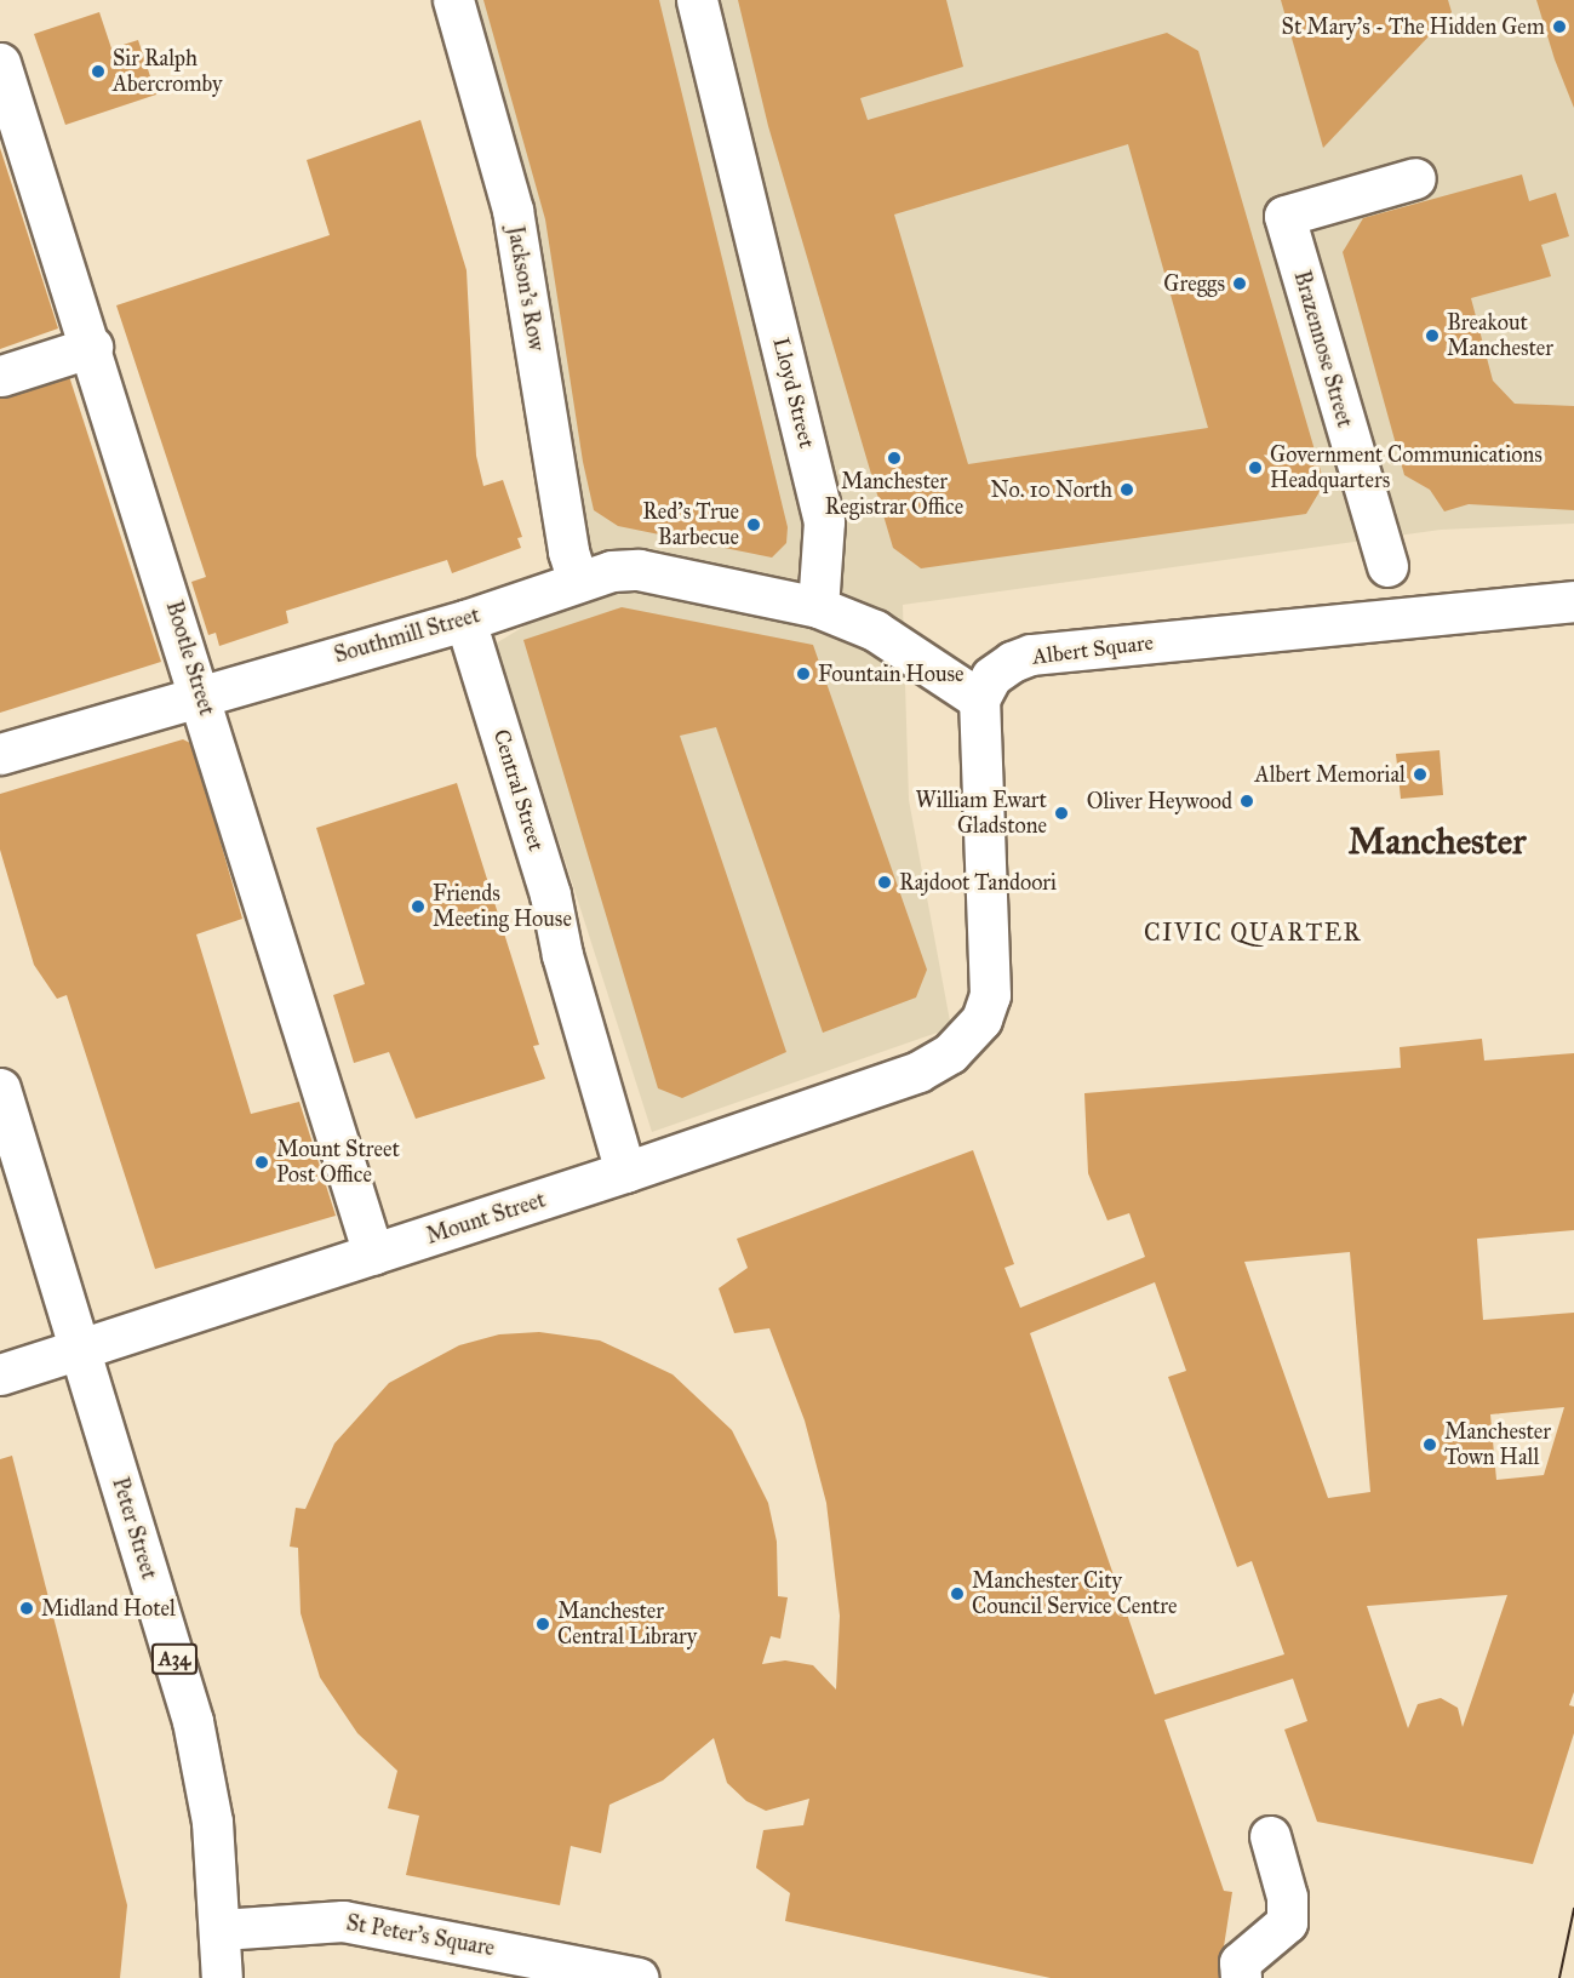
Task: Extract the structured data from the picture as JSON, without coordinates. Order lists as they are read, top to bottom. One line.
{"streets":{"street":["Jackson's Row","Brazennose Street","Lloyd Street","Southmill Street","Albert Square","Bootle Street","Central Street","Mount Street","Peter Street","A34","St Peter's Square"]},"crossings":[["Jackson's Row","Southmill Street"],["Lloyd Street","Southmill Street"],["Southmill Street","Bootle Street"],["Southmill Street","Central Street"],["Albert Square","Mount Street"],["Bootle Street","Mount Street"],["Central Street","Mount Street"],["Mount Street","Peter Street"],["Peter Street","St Peter's Square"]],"districts":["Manchester","CIVIC QUARTER"],"places":["St Mary's - The Hidden Gem","Sir Ralph Abercromby","Greggs","Breakout Manchester","Manchester Registrar Office","Government Communications Headquarters","No. 10 North","Red's True Barbecue","Fountain House","Albert Memorial","Oliver Heywood","William Ewart Gladstone","Rajdoot Tandoori","Friends Meeting House","Mount Street Post Office","Manchester Town Hall","Manchester City Council Service Centre","Midland Hotel","Manchester Central Library"]}
